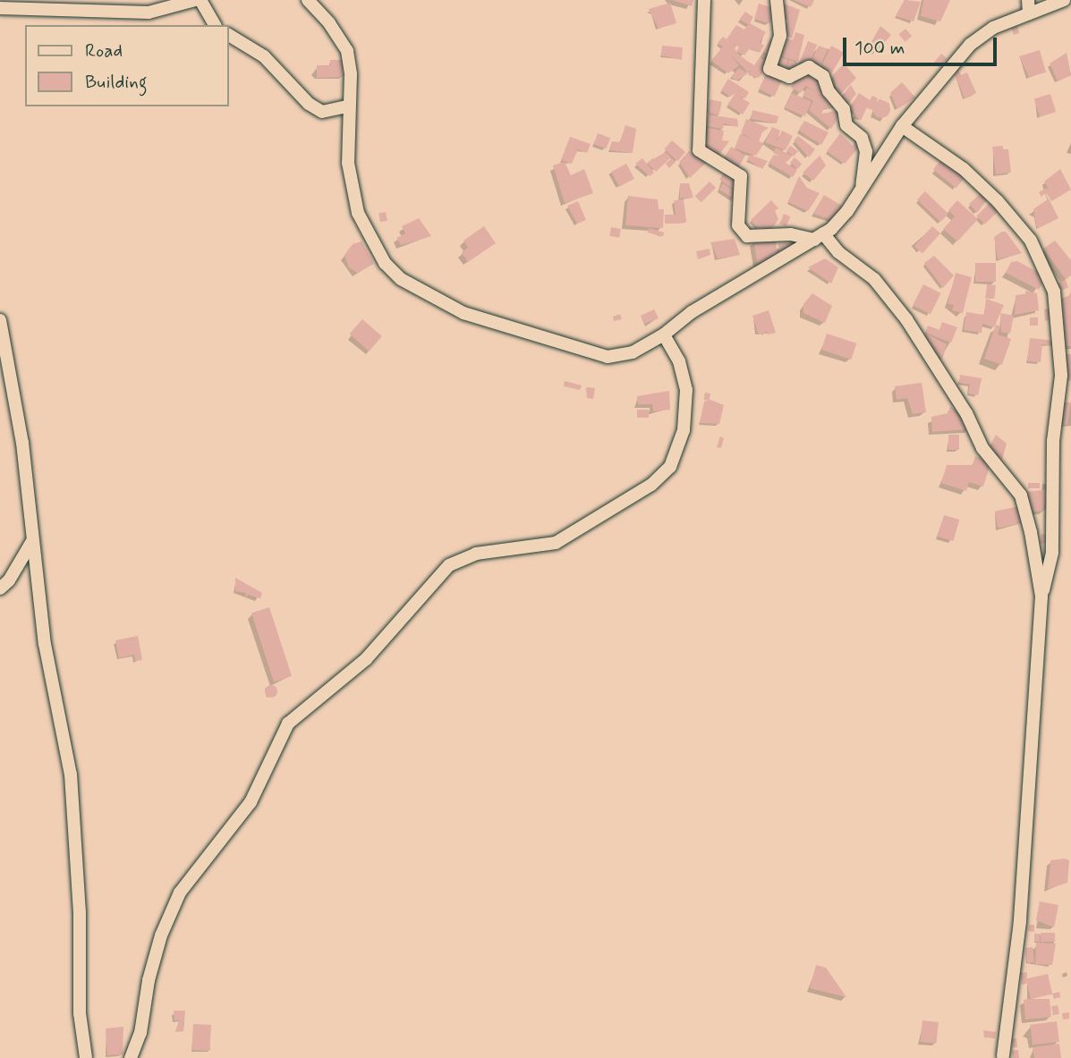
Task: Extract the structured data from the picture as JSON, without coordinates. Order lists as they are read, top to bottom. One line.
{"legend":["Road","Building"],"scale_bar":"100 m"}
